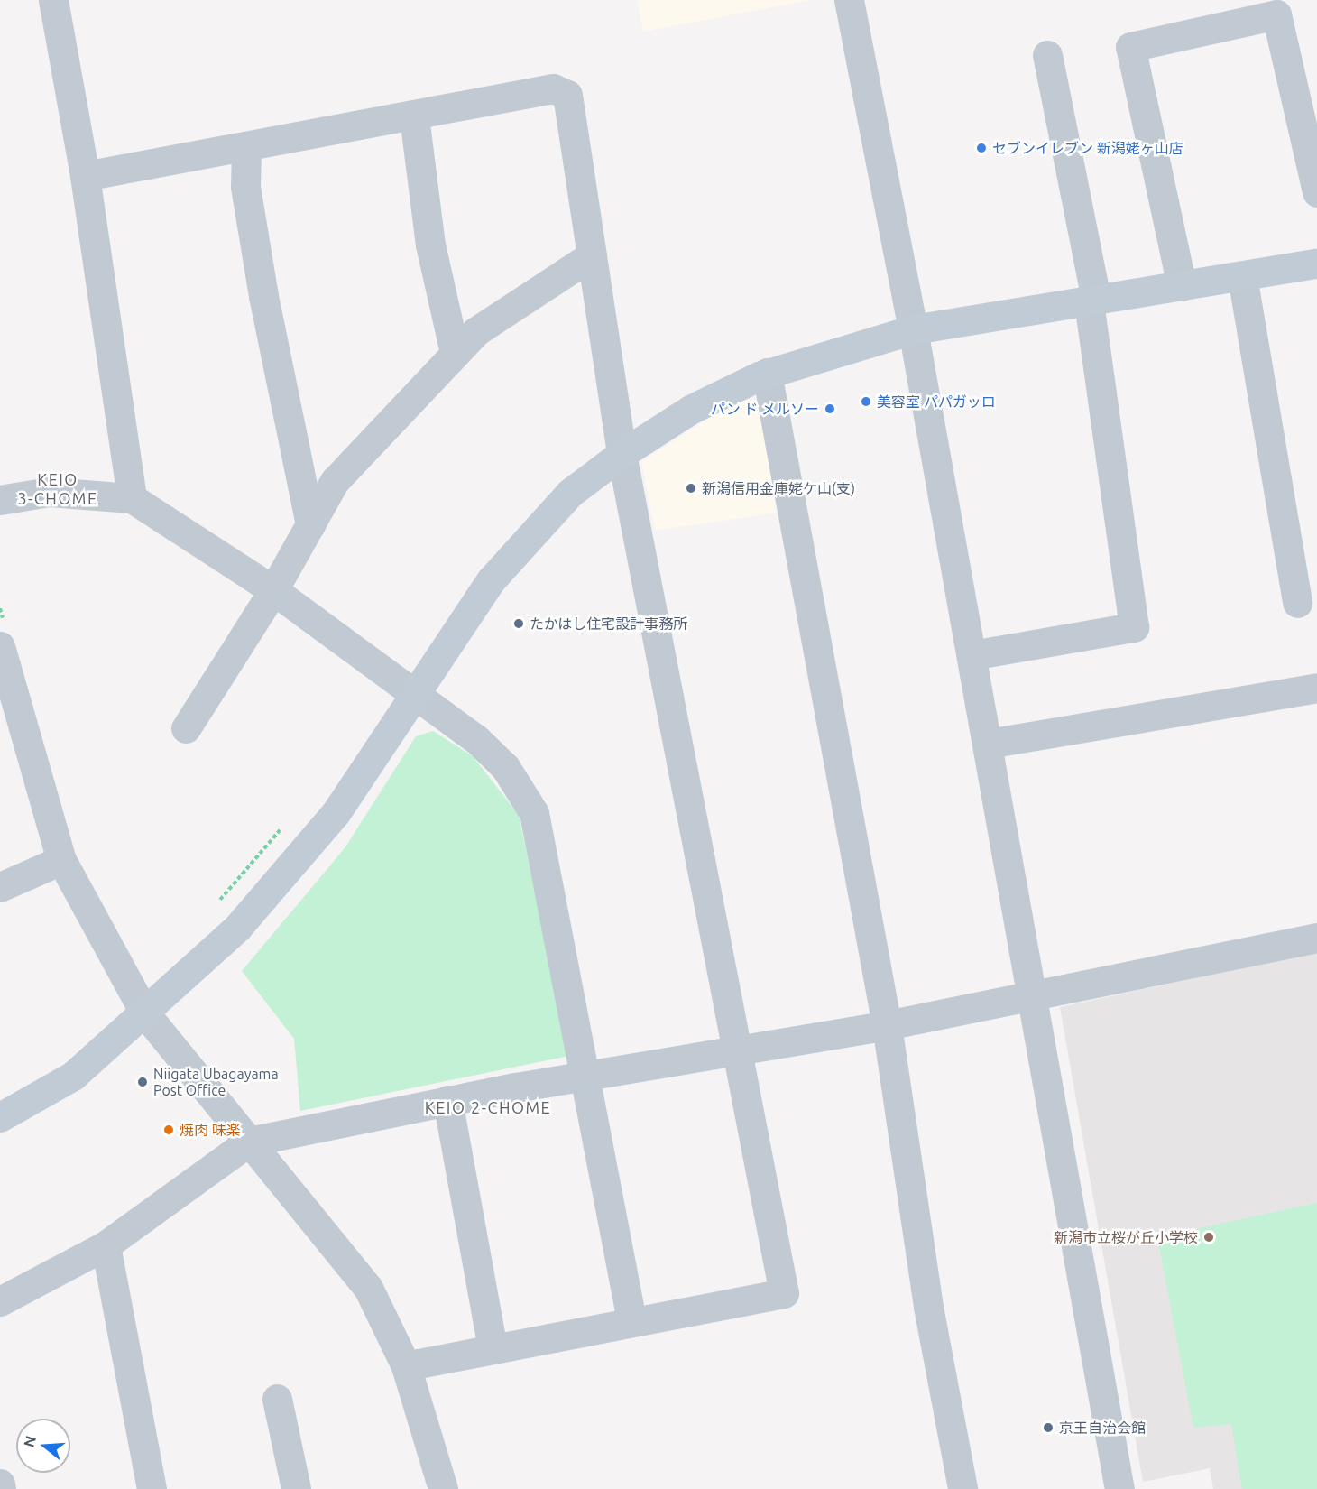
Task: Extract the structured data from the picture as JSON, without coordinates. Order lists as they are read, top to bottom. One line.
{"districts":["KEIO 3-CHOME","KEIO 2-CHOME"],"places":["セブンイレブン 新潟姥ヶ山店","美容室 パパガッロ","パン ド メルソー","新潟信用金庫姥ケ山(支)","たかはし住宅設計事務所","Niigata Ubagayama Post Office","焼肉 味楽","新潟市立桜が丘小学校","京王自治会館"],"north":"left"}
